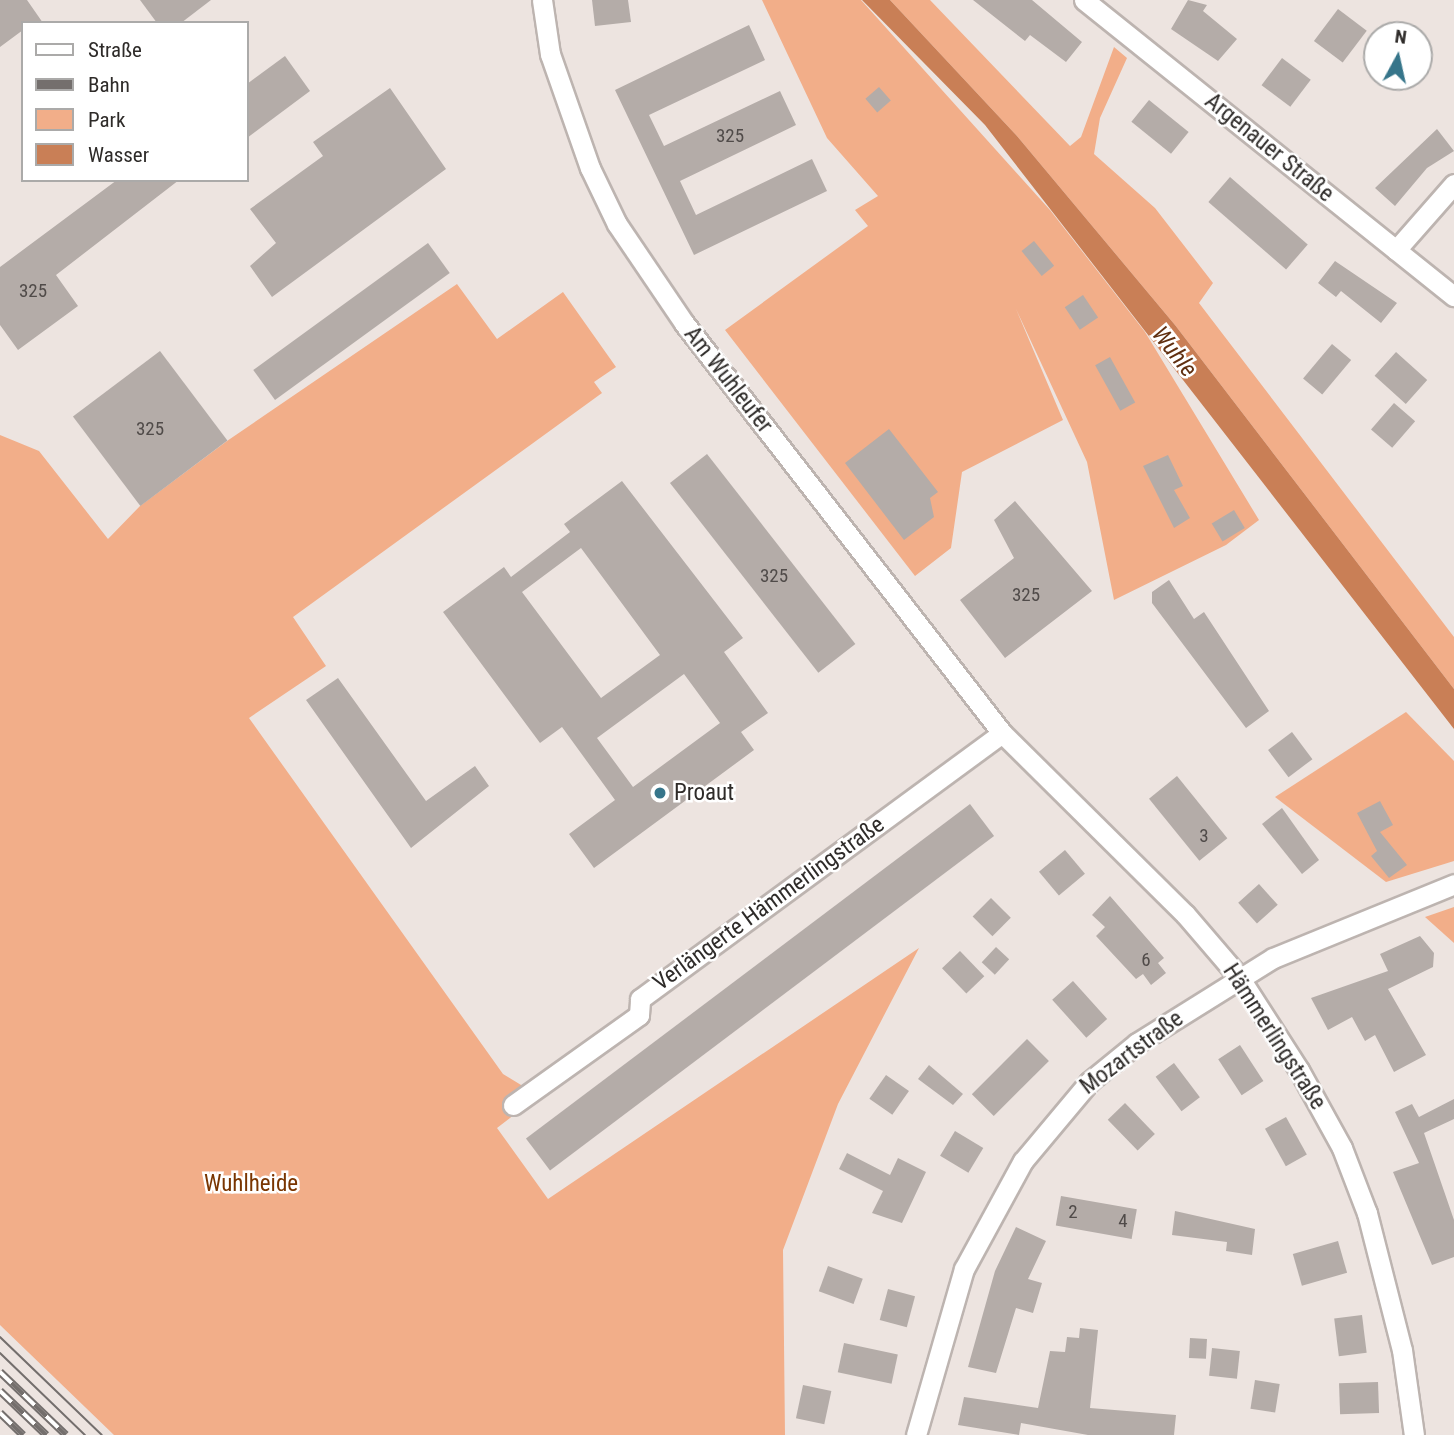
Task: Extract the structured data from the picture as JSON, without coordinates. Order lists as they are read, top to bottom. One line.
{"streets":{"street":["Argenauer Straße","Am Wuhleufer","Verlängerte Hämmerlingstraße","Hämmerlingstraße","Mozartstraße"]},"crossings":[["Am Wuhleufer","Verlängerte Hämmerlingstraße"],["Am Wuhleufer","Hämmerlingstraße"],["Verlängerte Hämmerlingstraße","Hämmerlingstraße"],["Hämmerlingstraße","Mozartstraße"]],"water":["Wuhle"],"parks":["Wuhlheide"],"places":["Proaut"],"house_numbers":["325","325","325","325","325","3","6","2","4"],"legend":["Straße","Bahn","Park","Wasser"],"north":"top"}
